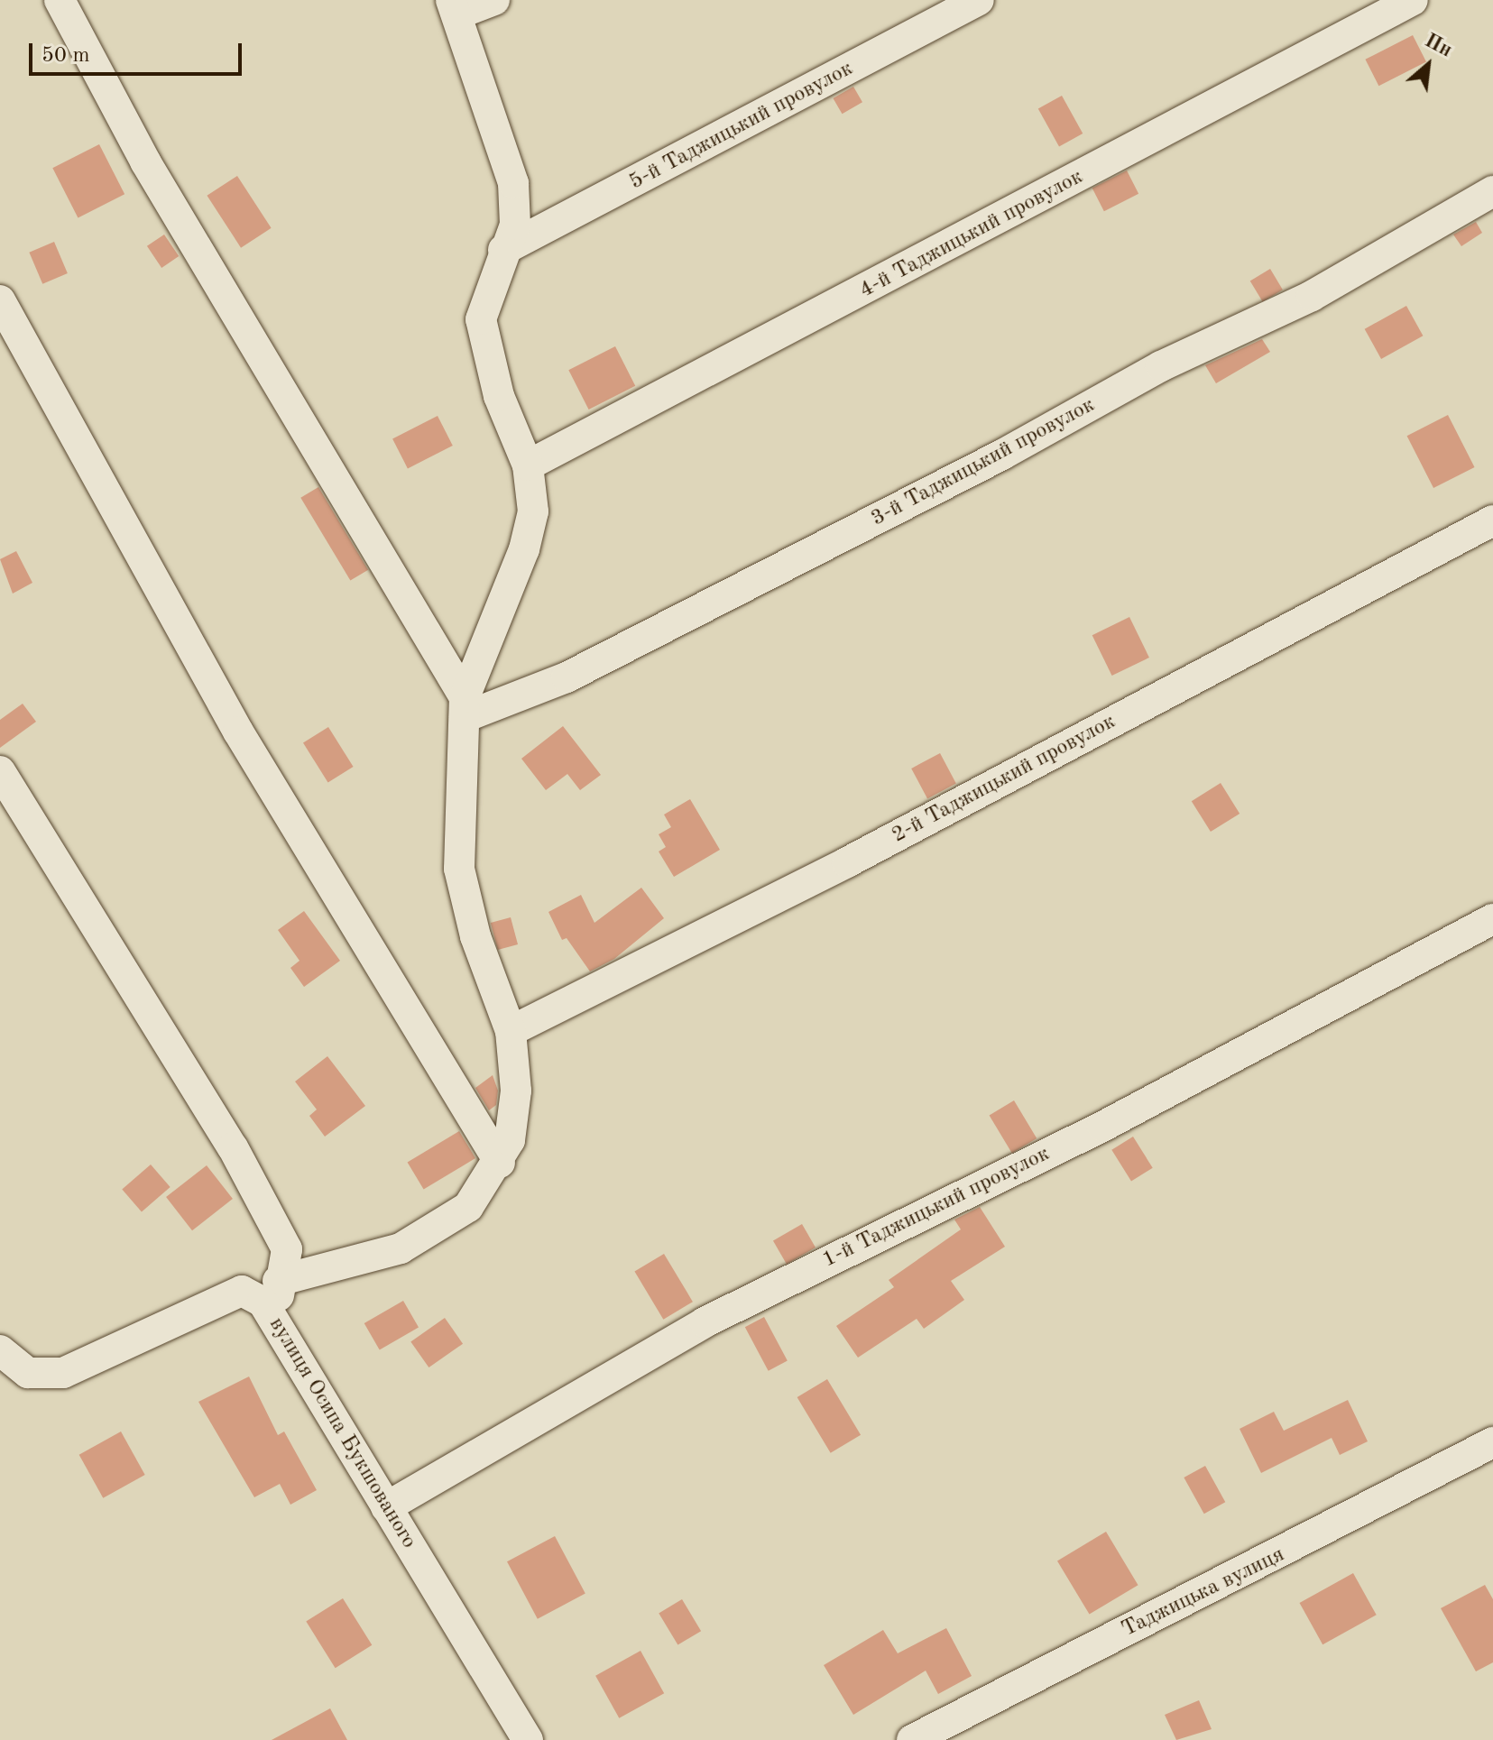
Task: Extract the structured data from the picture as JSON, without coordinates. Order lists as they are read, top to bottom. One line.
{"streets":{"street":["5-й Таджицький провулок","4-й Таджицький провулок","3-й Таджицький провулок","2-й Таджицький провулок","1-й Таджицький провулок","вулиця Осипа Букшованого","Таджицька вулиця"]},"crossings":[["1-й Таджицький провулок","вулиця Осипа Букшованого"]],"scale_bar":"50 m","north":"top right"}
